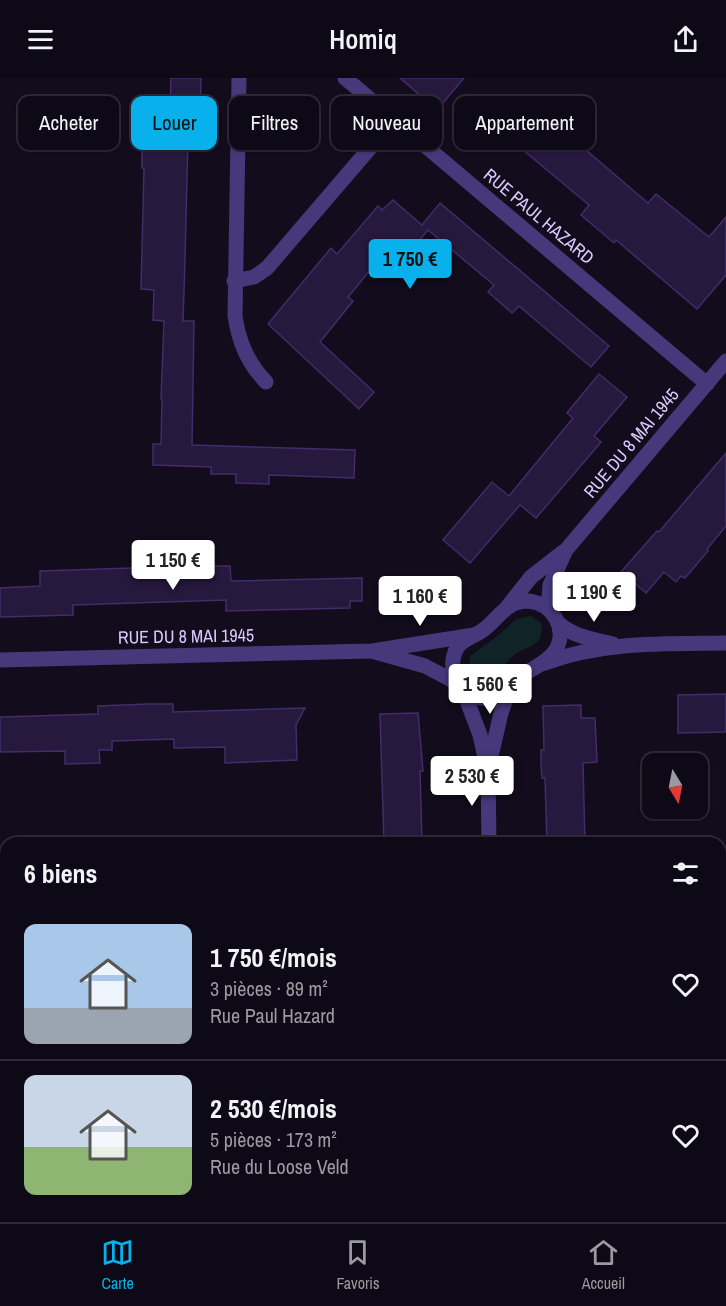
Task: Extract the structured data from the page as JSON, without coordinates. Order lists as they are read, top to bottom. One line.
{"streets":{"street":["RUE PAUL HAZARD","RUE DU 8 MAI 1945"]},"crossings":[["RUE PAUL HAZARD","RUE DU 8 MAI 1945"]],"north":"bottom","page":{"header":"Homiq","chip":["Acheter","Louer","Filtres","Nouveau","Appartement"],"price":["1 750 €","1 150 €","1 190 €","1 160 €","1 560 €","2 530 €"],"heading":"6 biens","list":[{"name":"1 750 €/mois","note":"3 pièces · 89 m² · Rue Paul Hazard"},{"name":"2 530 €/mois","note":"5 pièces · 173 m² · Rue du Loose Veld"}],"tabs":["Carte","Favoris","Accueil"]}}
